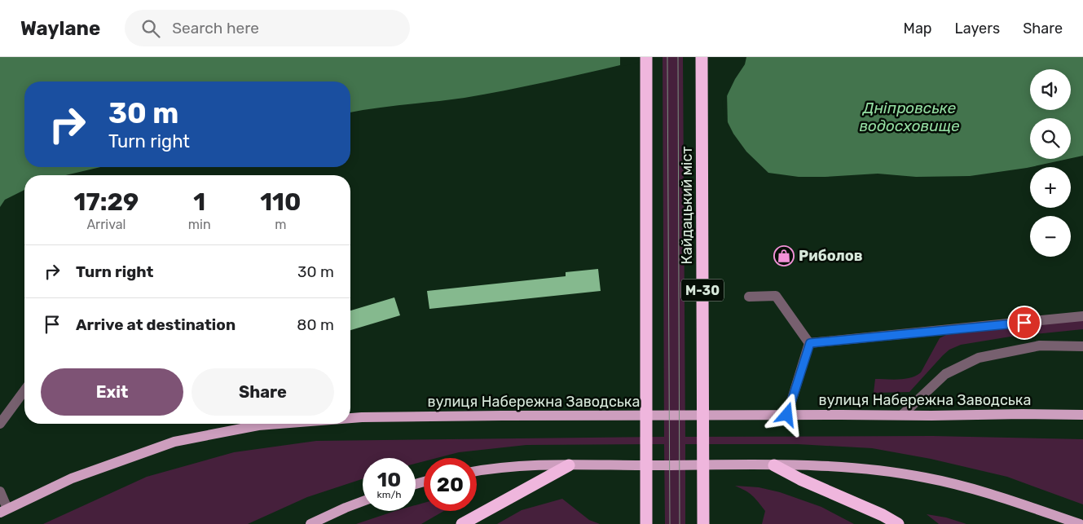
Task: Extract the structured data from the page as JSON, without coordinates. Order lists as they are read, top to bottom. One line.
{"streets":{"highway":["Кайдацький міст","М-30"],"main road":["вулиця Набережна Заводська"]},"water":["Дніпровське водосховище"],"places":{"shop":["Риболов"]},"page":{"header":"Waylane","search":"Search here","nav":["Map","Layers","Share"],"map_buttons":["+","−"],"turn":["30 m","Turn right"],"eta":["17:29","Arrival","1","min","110","m"],"list":[{"name":"Turn right","value":"30 m"},{"name":"Arrive at destination","value":"80 m"}],"buttons":["Exit","Share"],"speed":"10 km/h","limit":"20"}}
